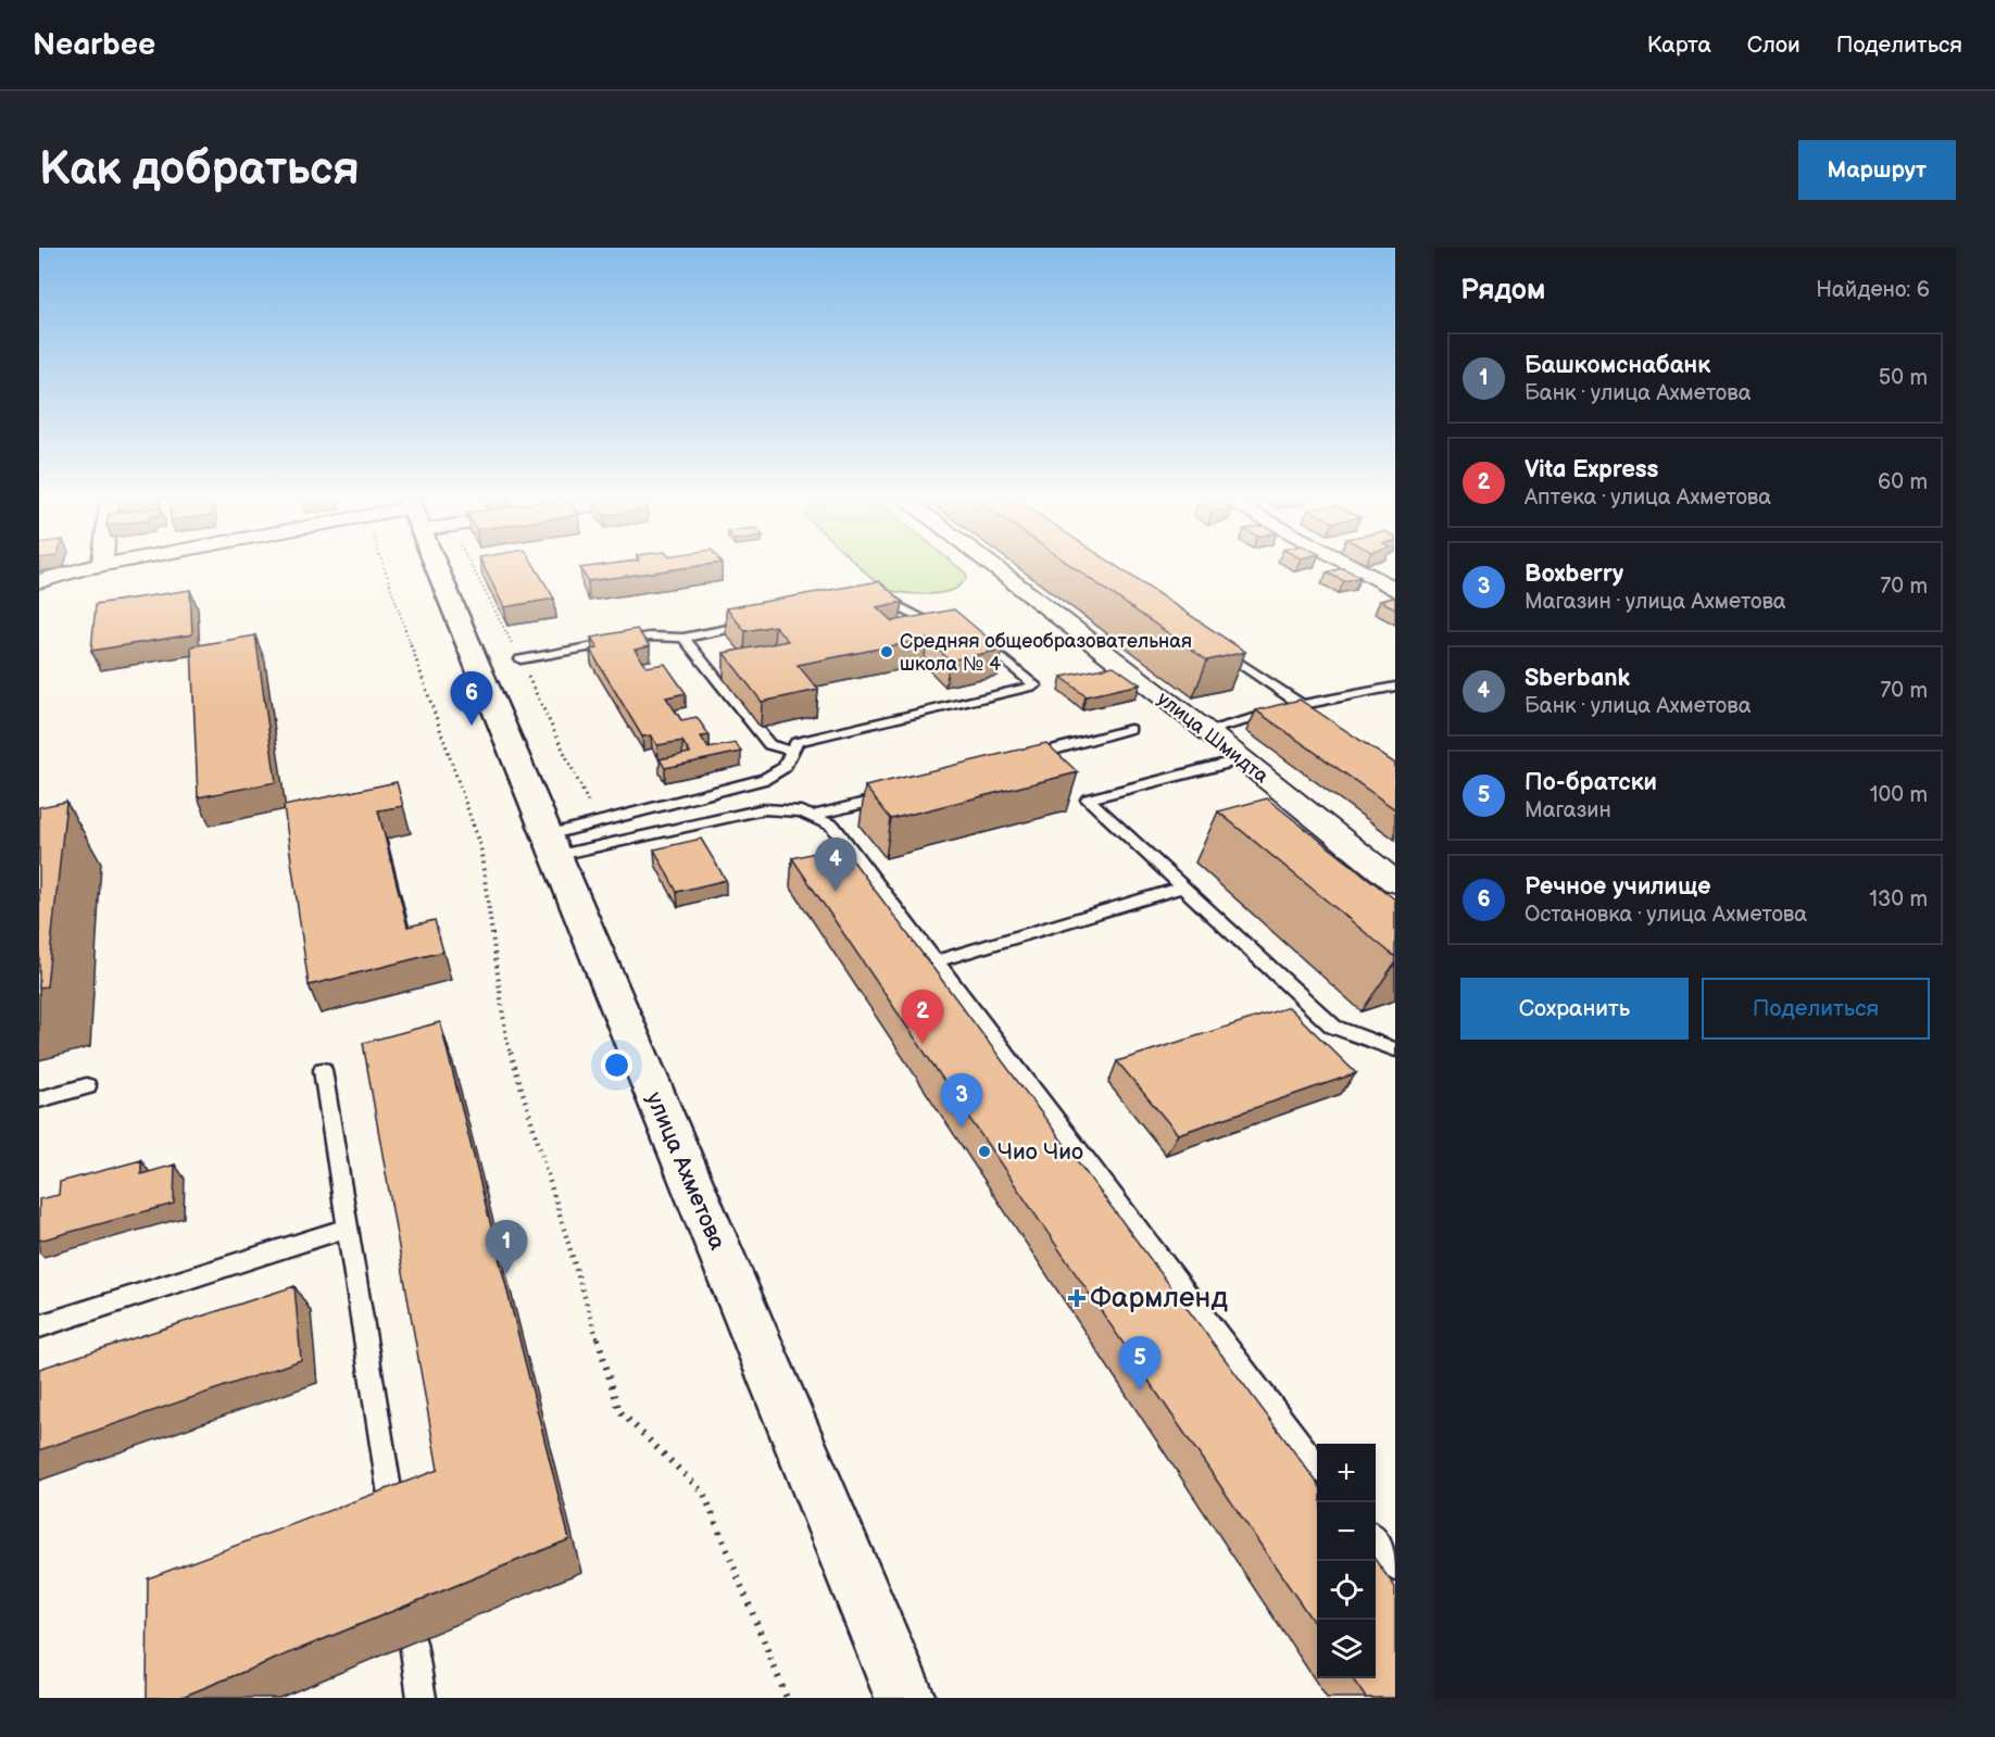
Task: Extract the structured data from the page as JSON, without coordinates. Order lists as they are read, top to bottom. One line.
{"streets":{"main road":["улица Ахметова"],"street":["улица Шмидта"]},"places":{"other":["Средняя общеобразовательная школа № 4","Чио Чио"],"health":["Фармленд"]},"page":{"header":"Nearbee","nav":["Карта","Слои","Поделиться"],"buttons":["Маршрут",["Сохранить","Поделиться"]],"title":"Как добраться","heading":["Рядом","Найдено: 6"],"list":[{"mark":"1","name":"Башкомснабанк","note":"Банк · улица Ахметова","value":"50 m"},{"mark":"2","name":"Vita Express","note":"Аптека · улица Ахметова","value":"60 m"},{"mark":"3","name":"Boxberry","note":"Магазин · улица Ахметова","value":"70 m"},{"mark":"4","name":"Sberbank","note":"Банк · улица Ахметова","value":"70 m"},{"mark":"5","name":"По-братски","note":"Магазин","value":"100 m"},{"mark":"6","name":"Речное училище","note":"Остановка · улица Ахметова","value":"130 m"}],"pins":["6","4","2","3","1","5"],"map_buttons":["+","−"]}}
